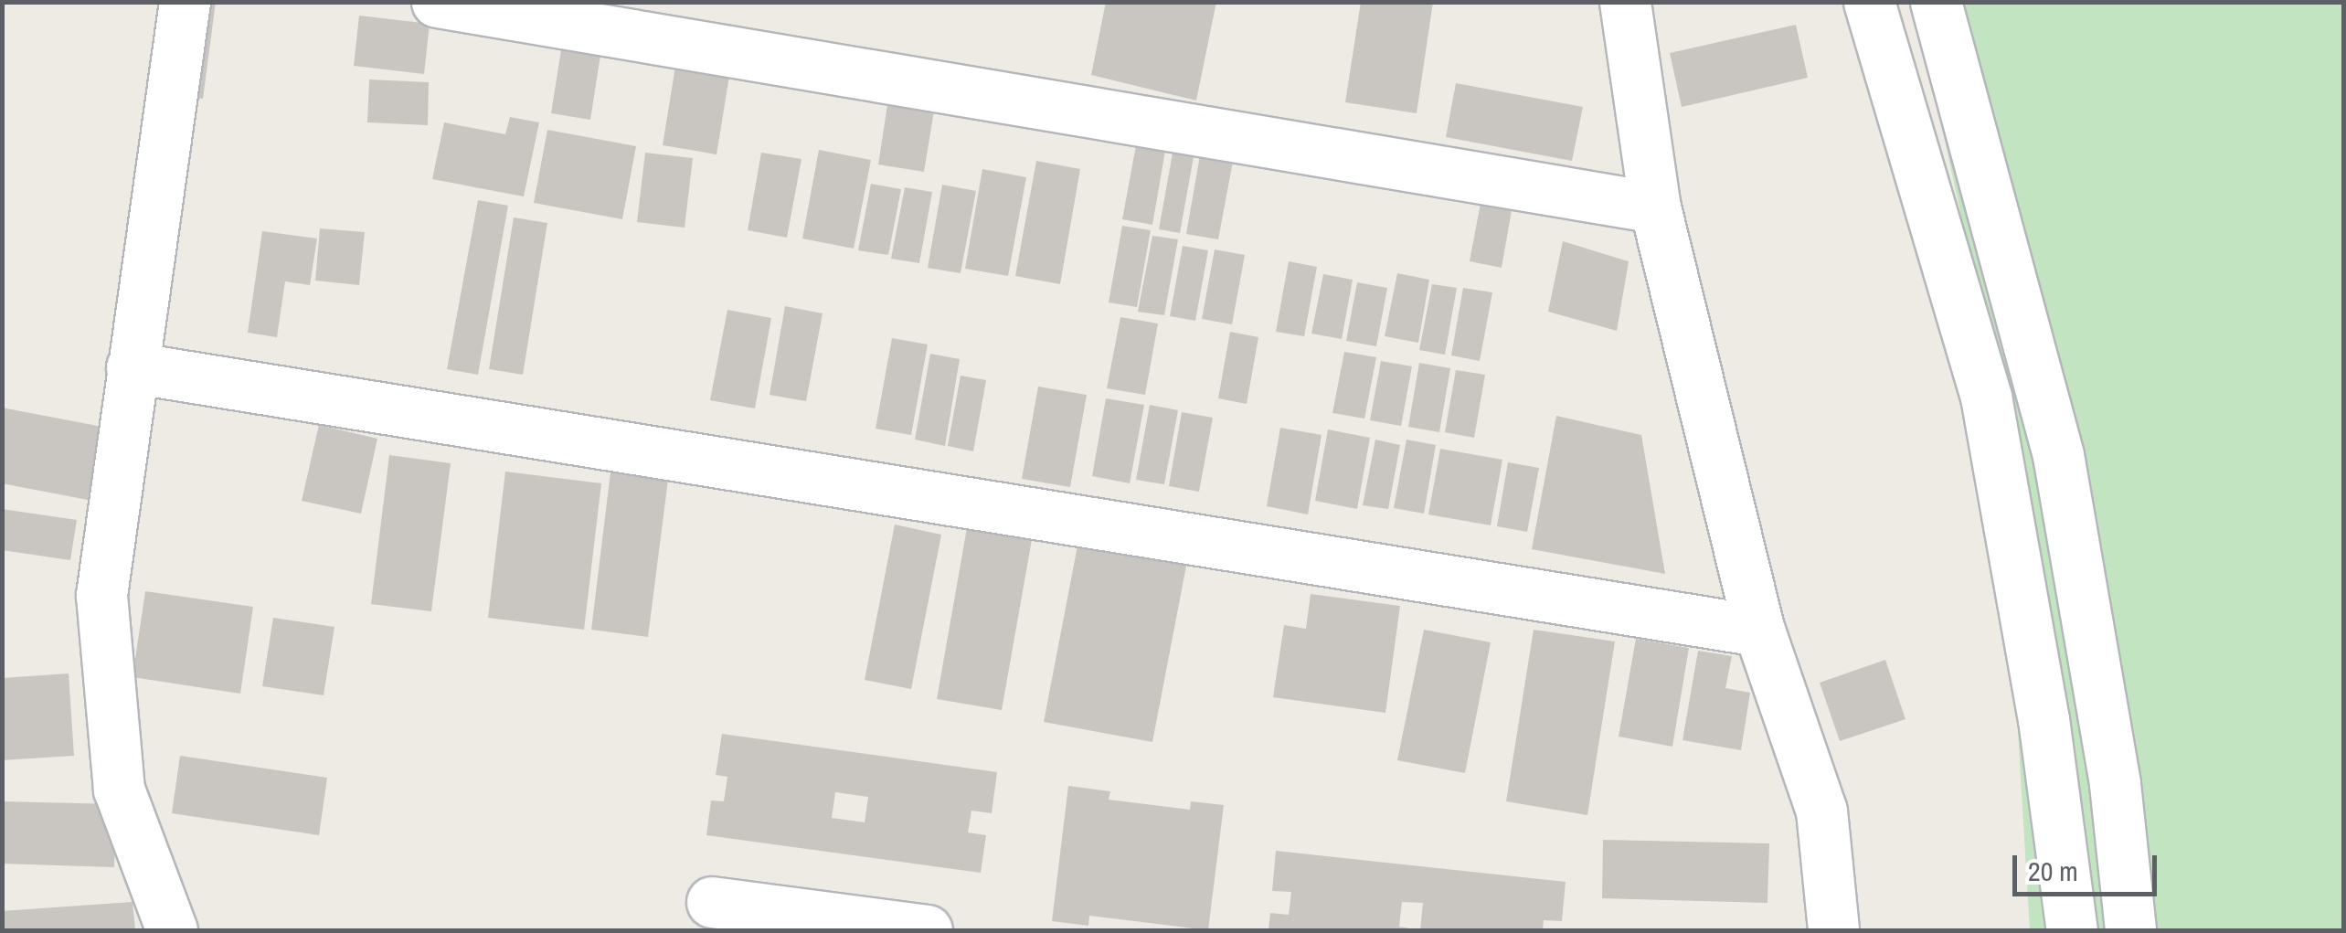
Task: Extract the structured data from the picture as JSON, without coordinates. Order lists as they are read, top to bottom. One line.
{"scale_bar":"20 m"}
